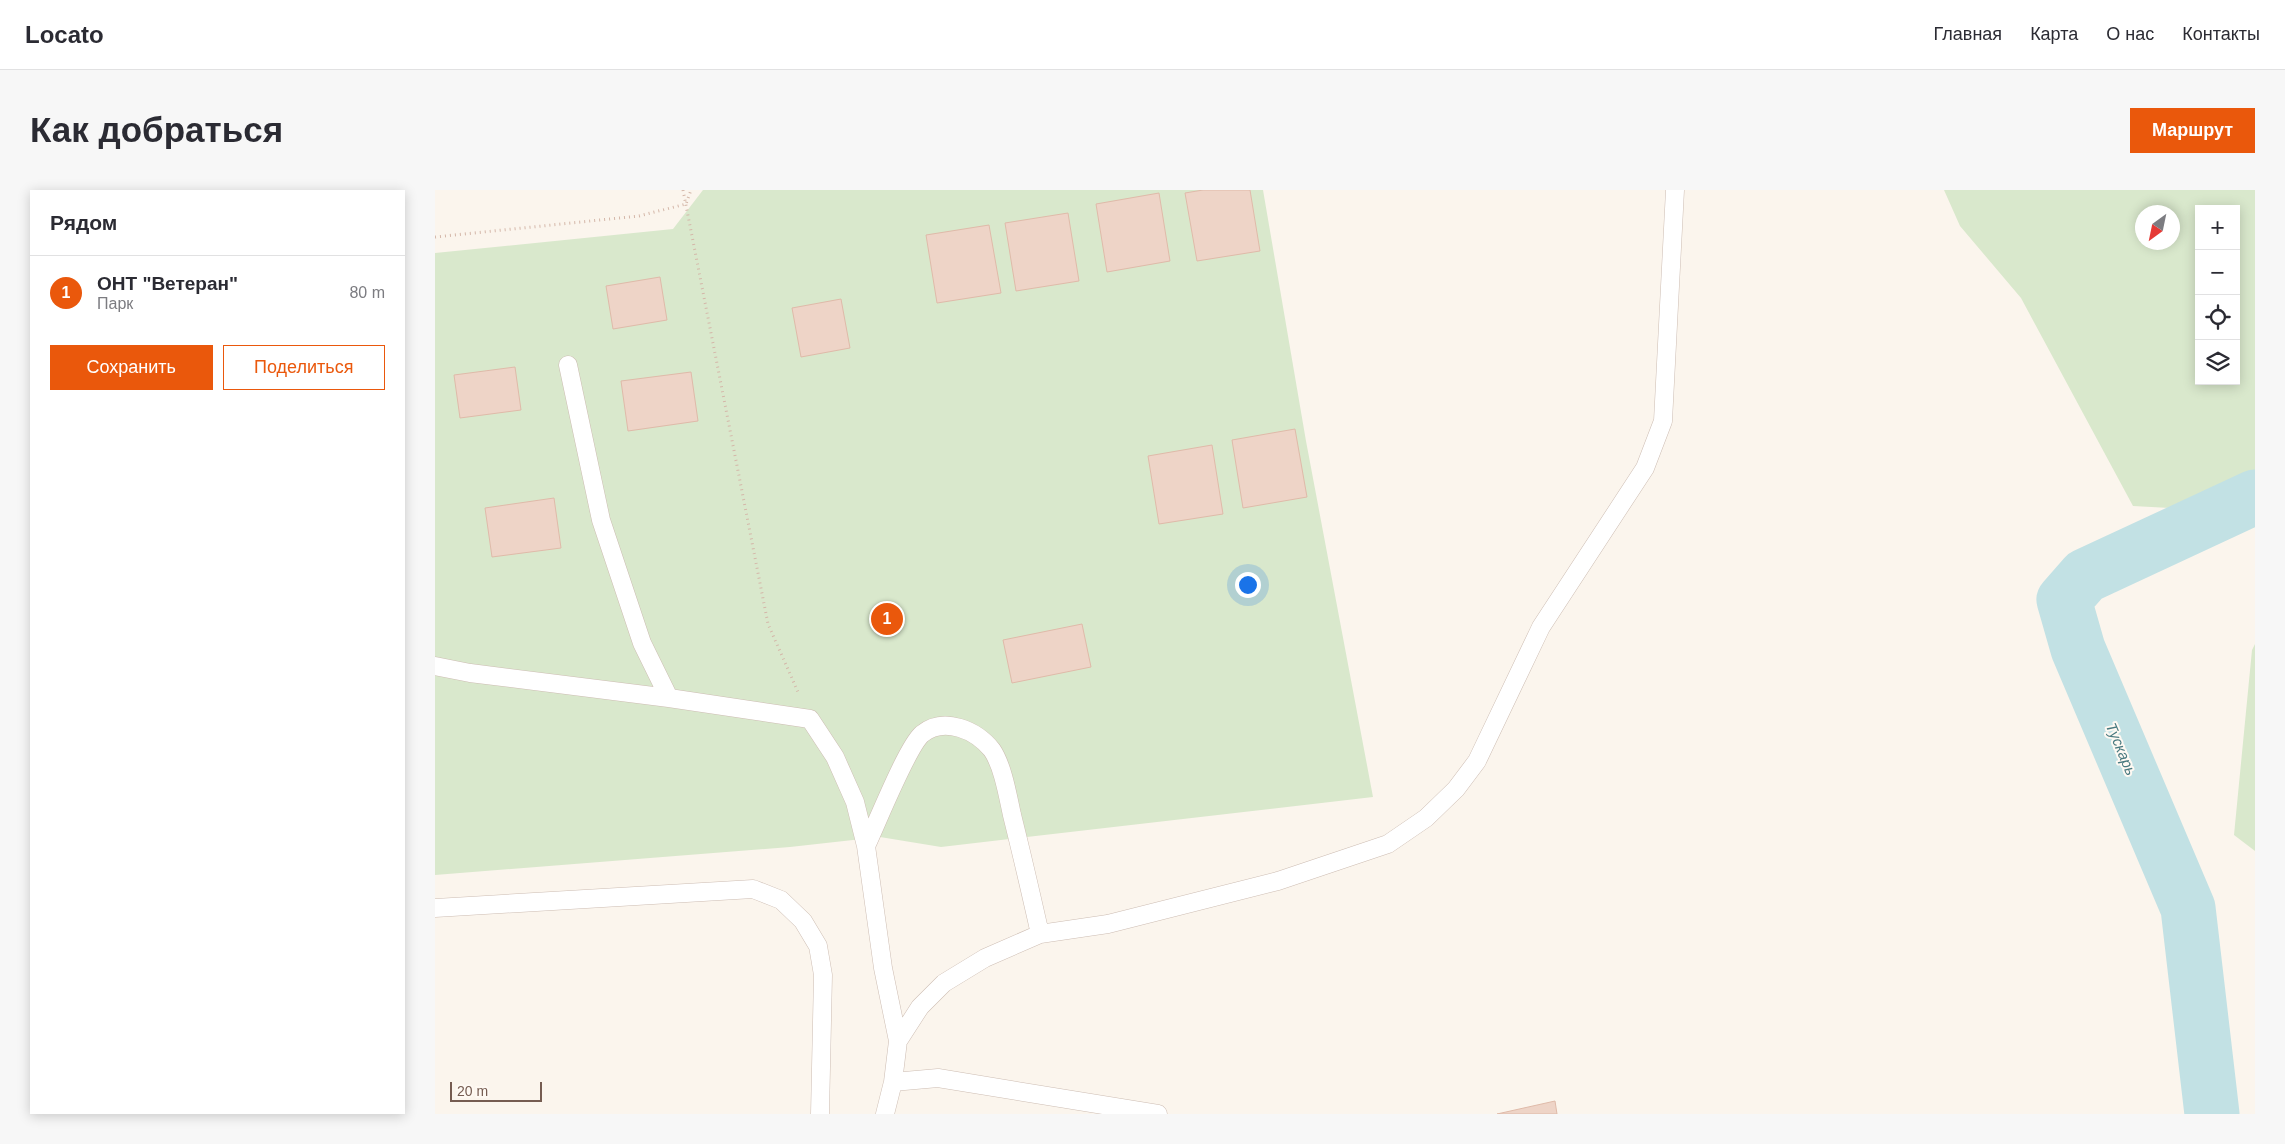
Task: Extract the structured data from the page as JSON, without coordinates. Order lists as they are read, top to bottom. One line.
{"water":["Тускарь"],"scale_bar":"20 m","north":"bottom left","page":{"header":"Locato","nav":["Главная","Карта","О нас","Контакты"],"buttons":["Маршрут",["Сохранить","Поделиться"]],"title":"Как добраться","heading":"Рядом","map_buttons":["+","−"],"list":[{"mark":"1","name":"ОНТ \"Ветеран\"","note":"Парк","value":"80 m"}],"pins":"1","scale":"20 m"}}
